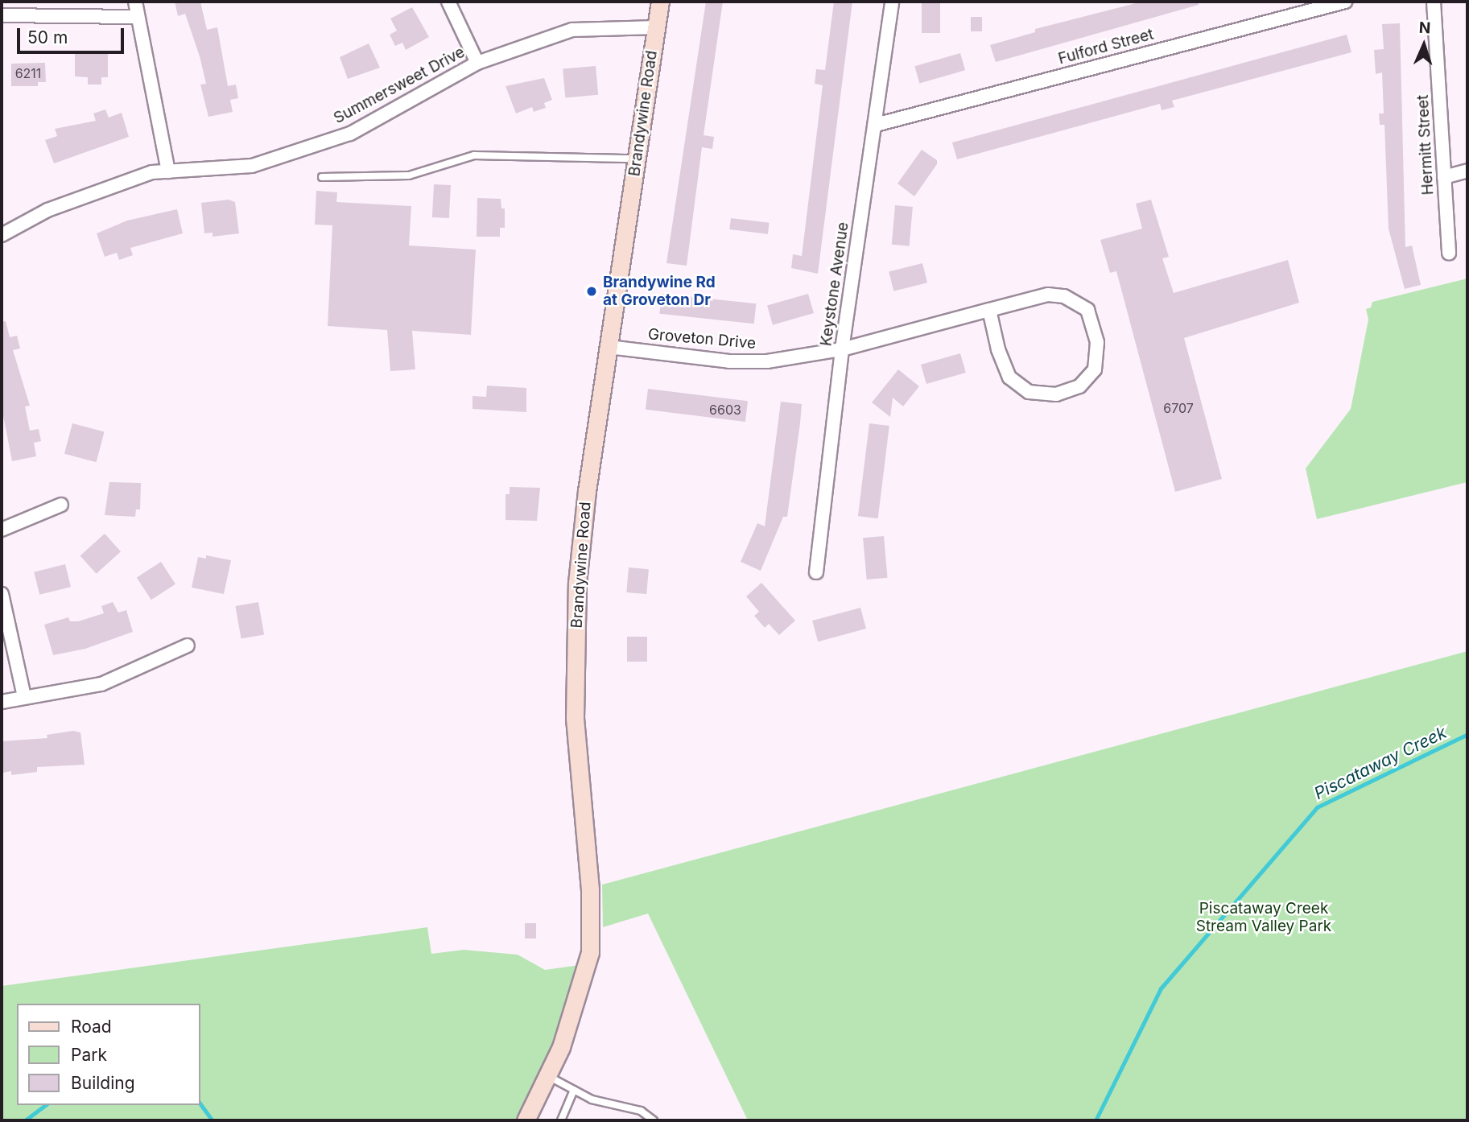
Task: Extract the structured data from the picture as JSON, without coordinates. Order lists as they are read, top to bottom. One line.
{"streets":{"main road":["Brandywine Road"],"street":["Fulford Street","Summersweet Drive","Hermitt Street","Keystone Avenue","Groveton Drive"]},"crossings":[["Fulford Street","Keystone Avenue"],["Summersweet Drive","Brandywine Road"],["Brandywine Road","Groveton Drive"],["Keystone Avenue","Groveton Drive"]],"water":["Piscataway Creek"],"parks":["Piscataway Creek Stream Valley Park"],"places":["Brandywine Rd at Groveton Dr"],"house_numbers":["6211","6707","6603"],"legend":["Road","Park","Building"],"scale_bar":"50 m","north":"top"}
